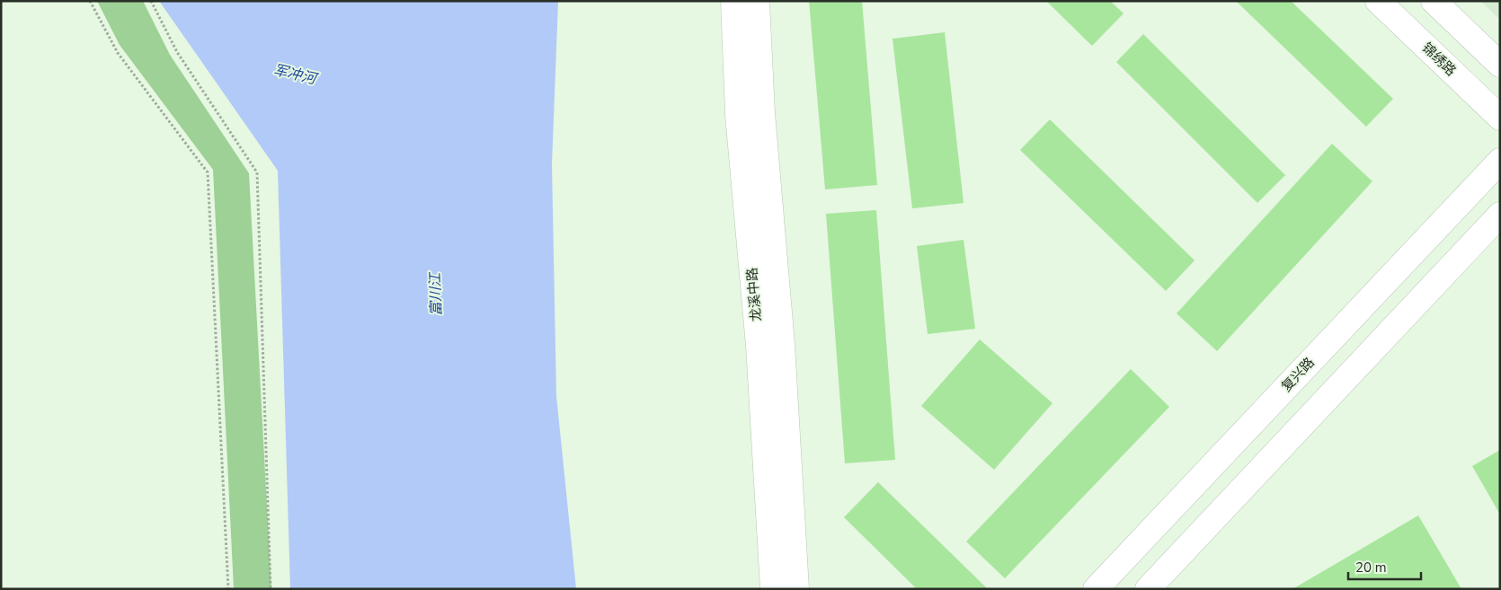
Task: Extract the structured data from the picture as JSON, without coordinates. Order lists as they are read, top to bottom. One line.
{"streets":{"main road":["锦绣路","龙溪中路","复兴路"]},"water":["军冲河","富川江"],"scale_bar":"20 m"}
